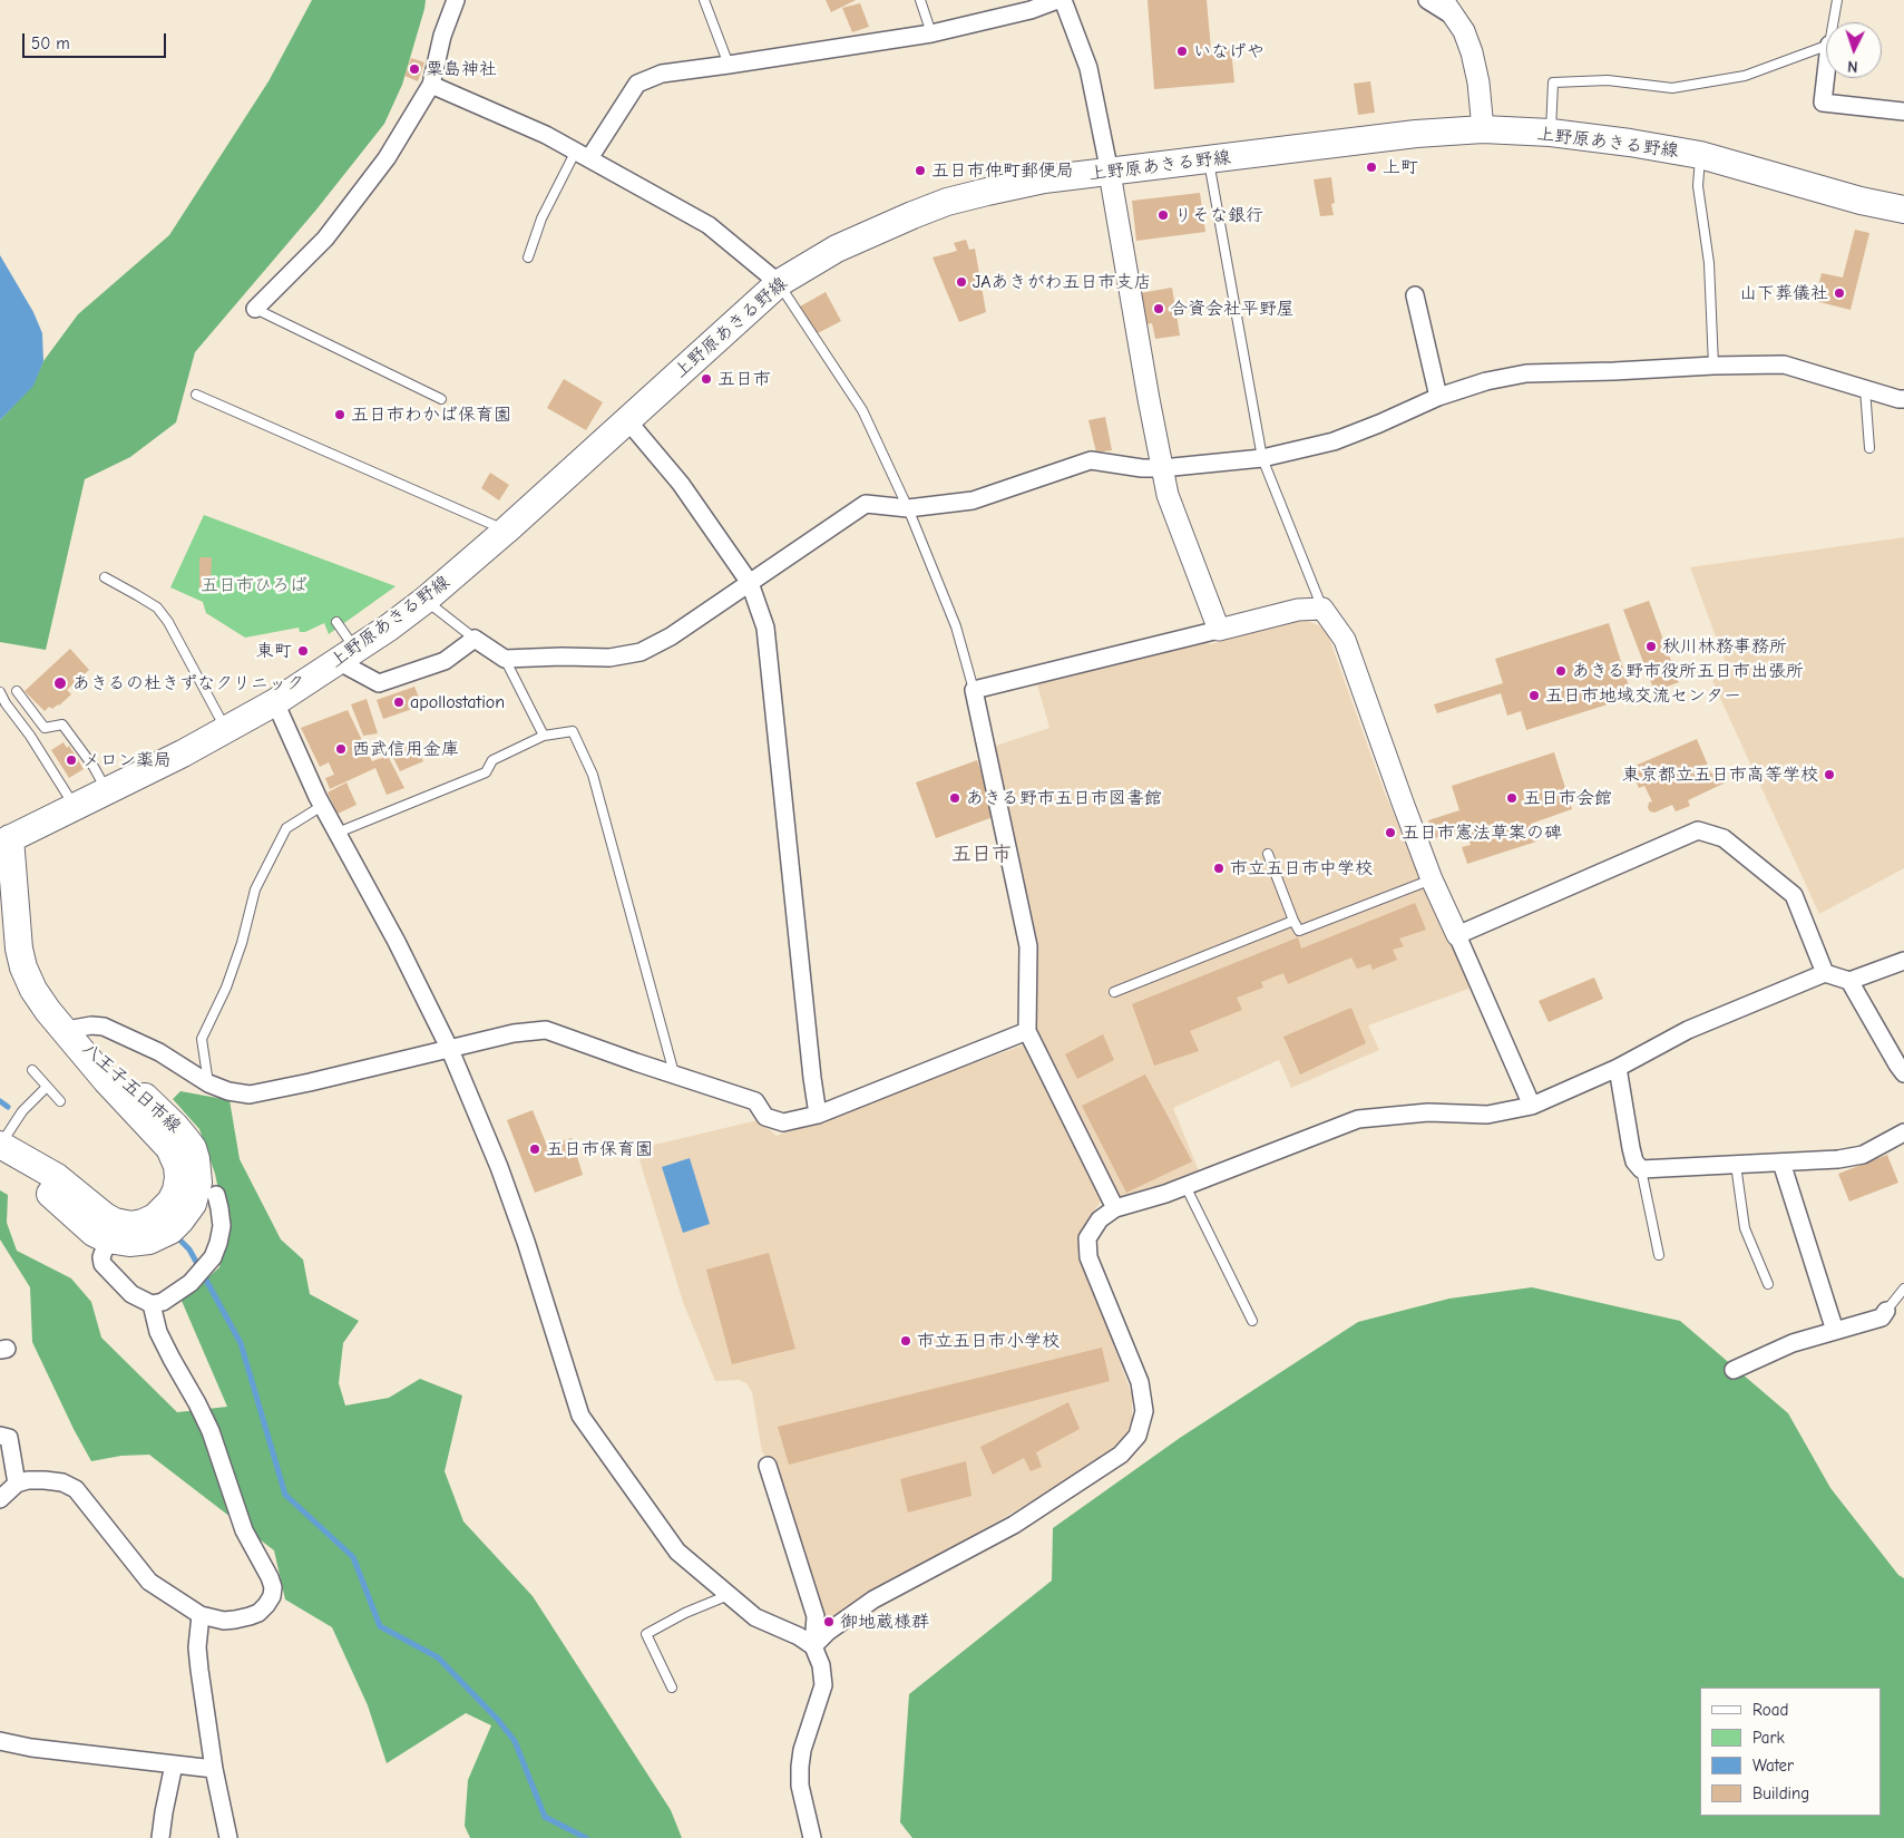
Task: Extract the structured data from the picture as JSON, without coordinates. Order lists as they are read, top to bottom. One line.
{"streets":{"main road":["上野原あきる野線","八王子五日市線"]},"crossings":[["上野原あきる野線","八王子五日市線"]],"districts":["五日市"],"parks":["五日市ひろば"],"places":["いなげや","粟島神社","上町","五日市仲町郵便局","りそな銀行","JAあきがわ五日市支店","山下葬儀社","合資会社平野屋","五日市","五日市わかば保育園","秋川林務事務所","東町","あきる野市役所五日市出張所","あきるの杜きずなクリニック","五日市地域交流センター","apollostation","西武信用金庫","メロン薬局","東京都立五日市高等学校","あきる野市五日市図書館","五日市会館","五日市憲法草案の碑","市立五日市中学校","五日市保育園","市立五日市小学校","御地蔵様群"],"legend":["Road","Park","Water","Building"],"scale_bar":"50 m","north":"bottom"}
